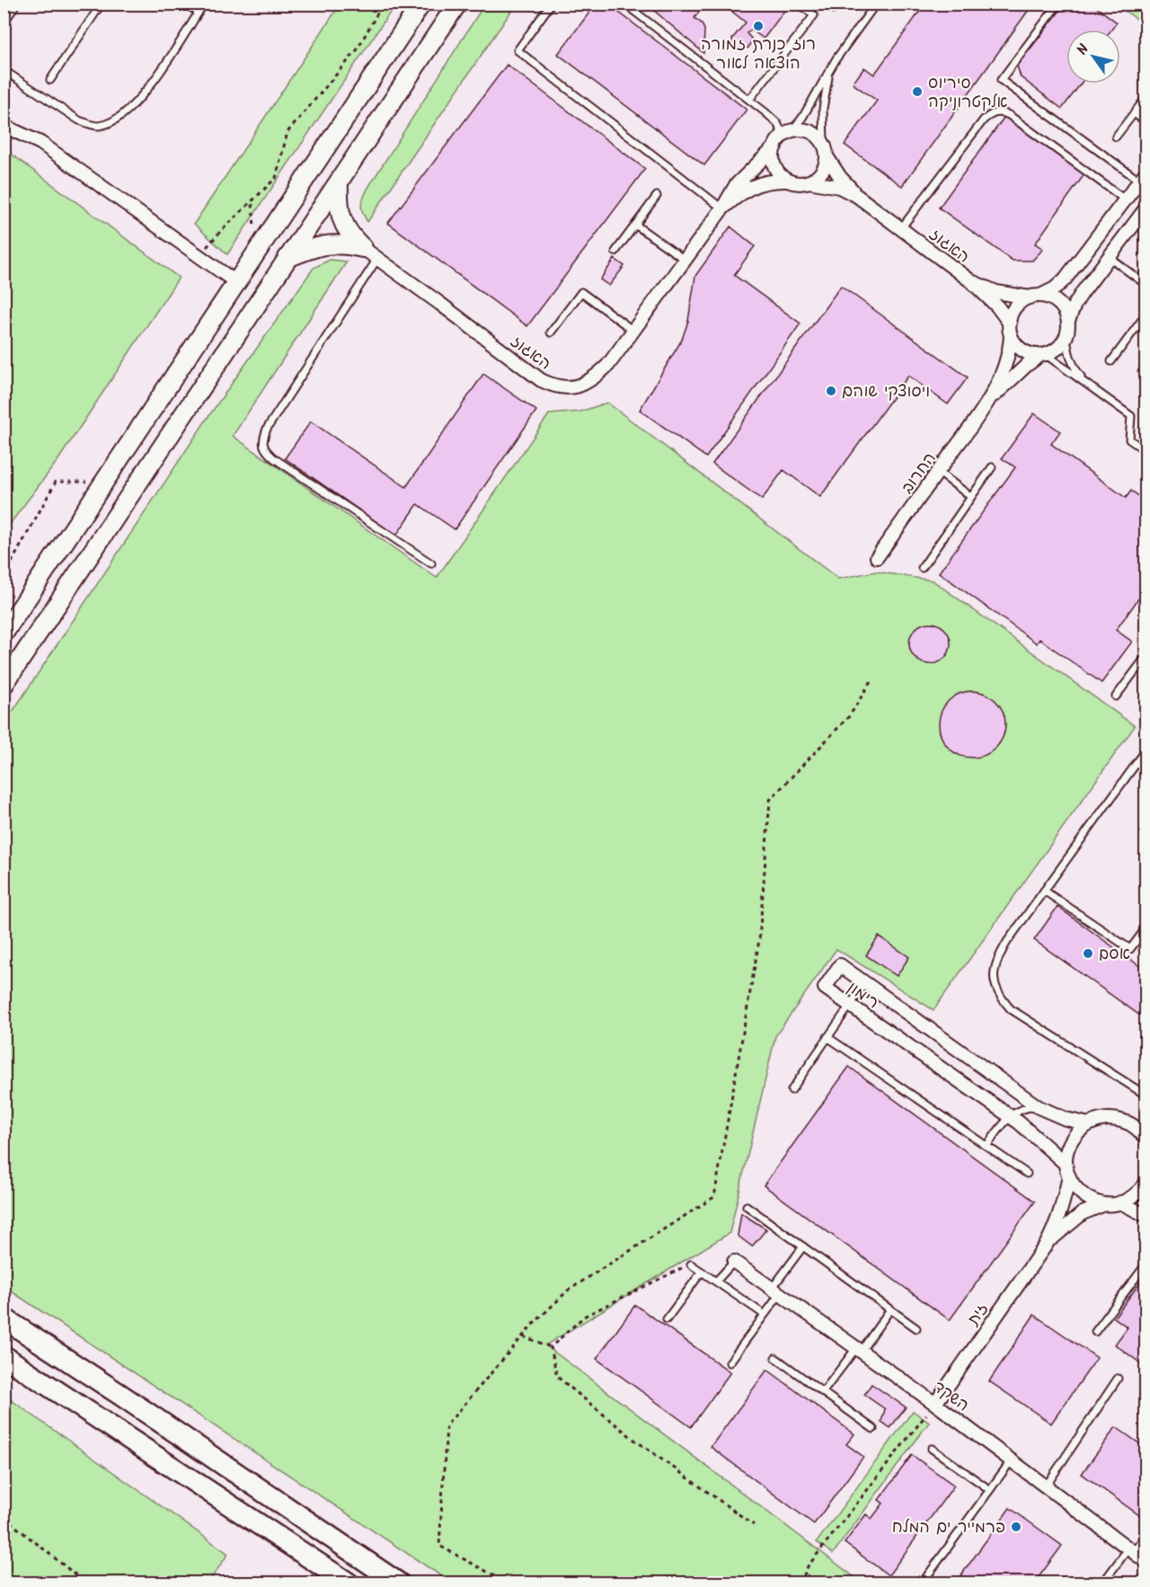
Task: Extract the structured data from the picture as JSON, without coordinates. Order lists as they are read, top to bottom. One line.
{"streets":{"street":["האגוז","החרוב","רימון","זית","השקד"]},"crossings":[["האגוז","החרוב"],["רימון","זית"],["זית","השקד"]],"places":["רוז כנרת זמורה הוצאה לאור","סיריוס אלקטרוניקה","ויסוצקי שוהם","אסם","פרמייר ים המלח"],"north":"top left"}
